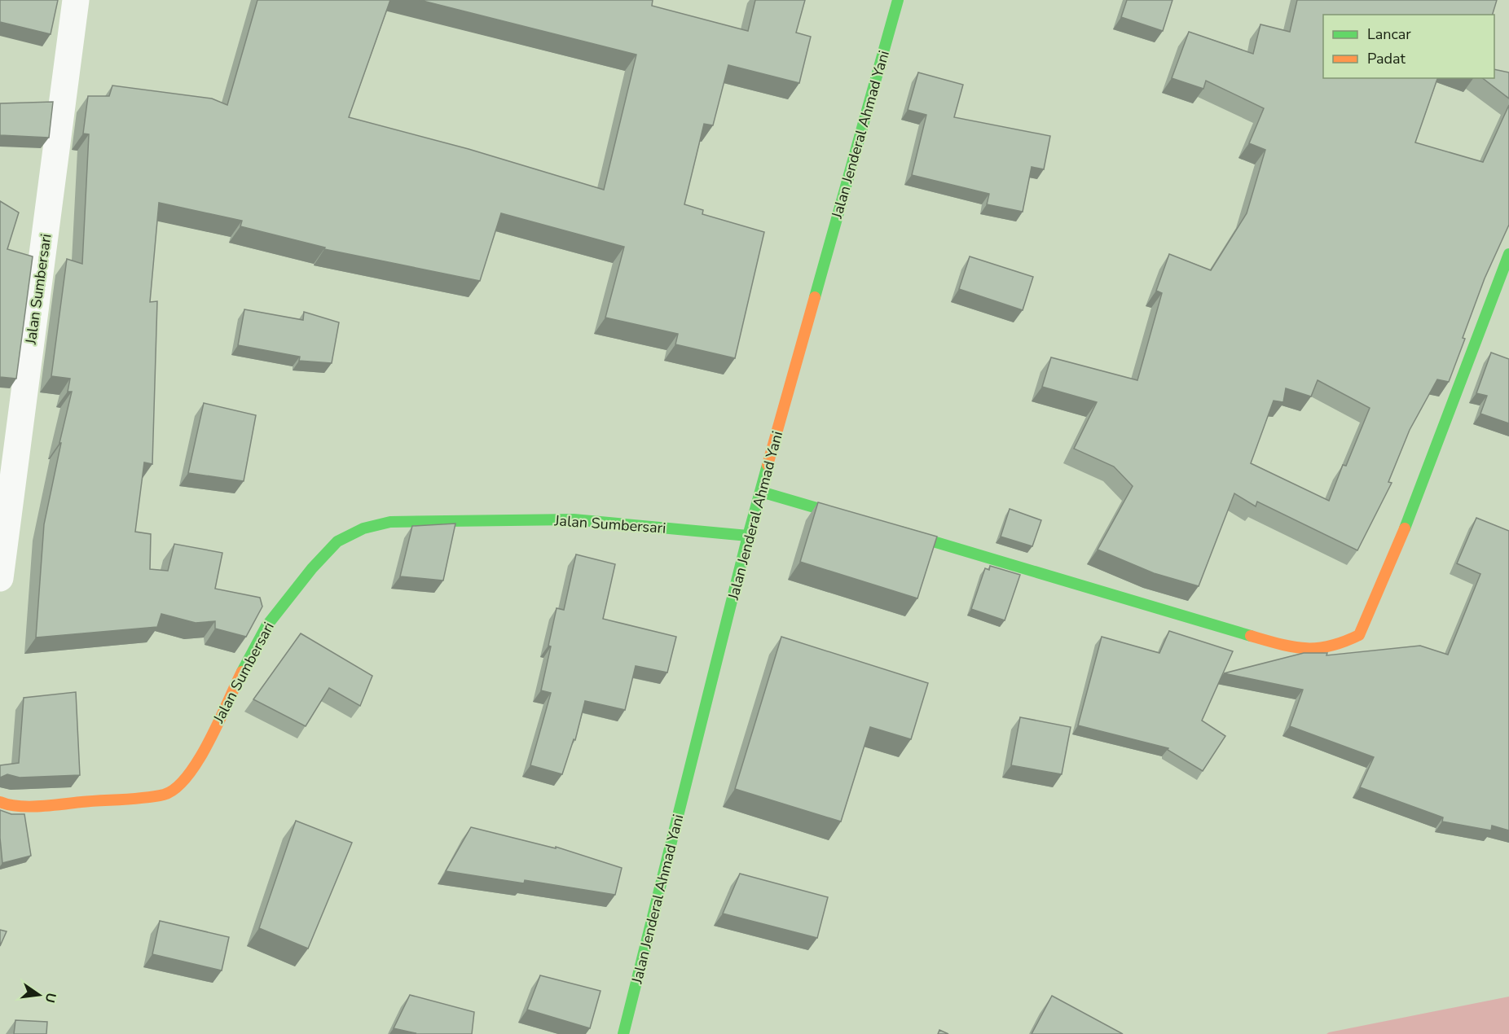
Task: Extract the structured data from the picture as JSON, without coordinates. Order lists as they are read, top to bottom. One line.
{"streets":{"street":["Jalan Jenderal Ahmad Yani","Jalan Sumbersari"]},"crossings":[["Jalan Jenderal Ahmad Yani","Jalan Sumbersari"]],"legend":["Lancar","Padat"],"north":"right"}
